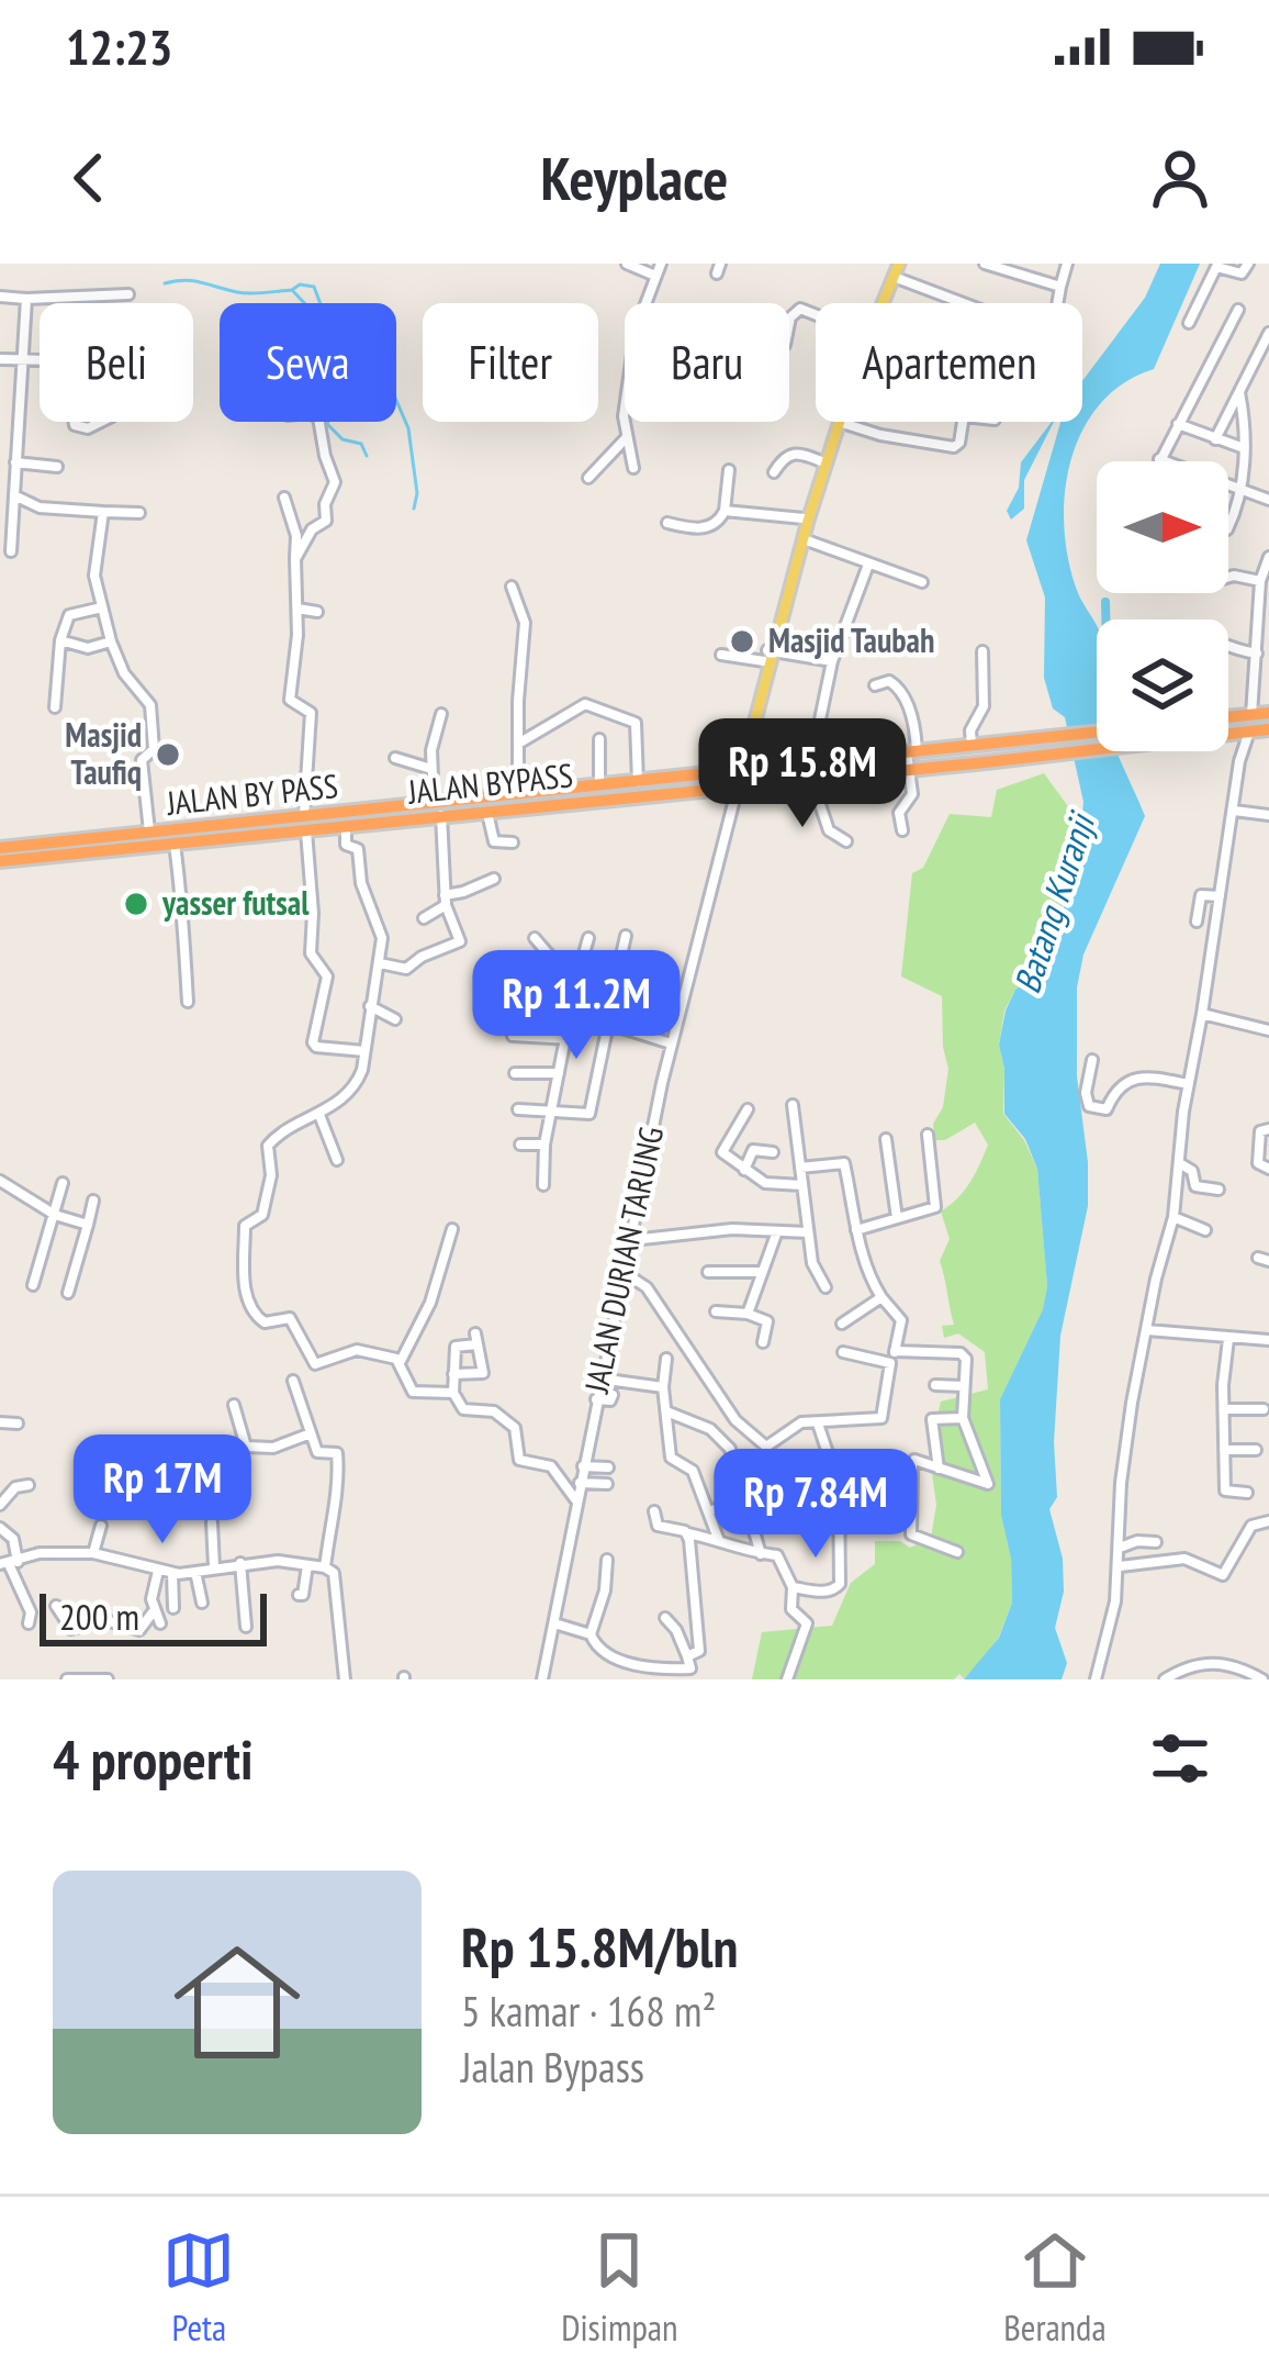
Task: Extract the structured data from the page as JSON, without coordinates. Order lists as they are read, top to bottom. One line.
{"streets":{"highway":["JALAN BYPASS","JALAN BY PASS"],"main road":["JALAN DURIAN TARUNG"]},"crossings":[["JALAN BYPASS","JALAN BY PASS"],["JALAN BYPASS","JALAN DURIAN TARUNG"],["JALAN BY PASS","JALAN DURIAN TARUNG"]],"water":["Batang Kuranji"],"places":["Masjid Taubah","Masjid Taufiq","yasser futsal"],"scale_bar":"200 m","north":"right","page":{"status":"12:23","header":"Keyplace","chip":["Beli","Sewa","Filter","Baru","Apartemen"],"price":["Rp 15.8M","Rp 11.2M","Rp 17M","Rp 7.84M"],"scale":"200 m","heading":"4 properti","list":[{"name":"Rp 15.8M/bln","note":"5 kamar · 168 m² · Jalan Bypass"}],"tabs":["Peta","Disimpan","Beranda"]}}
